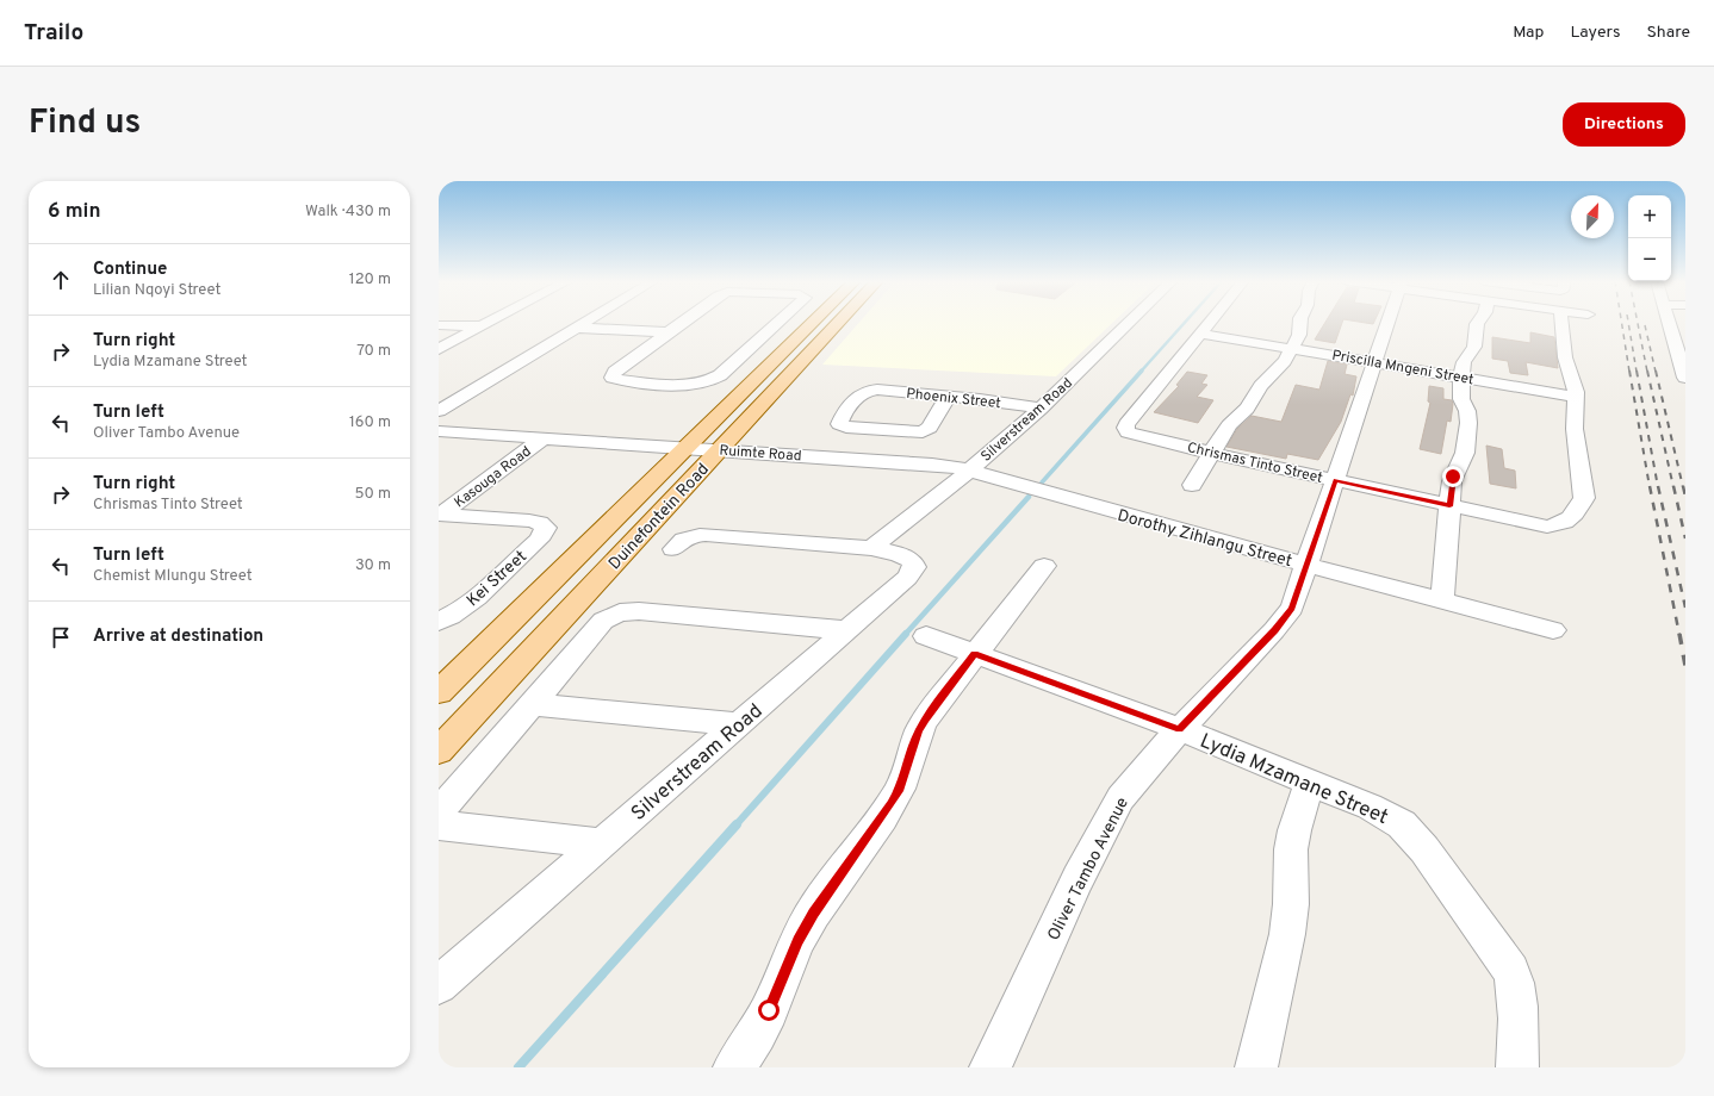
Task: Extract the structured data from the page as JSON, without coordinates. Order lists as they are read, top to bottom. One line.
{"streets":{"main road":["Duinefontein Road"],"street":["Priscilla Mngeni Street","Phoenix Street","Silverstream Road","Ruimte Road","Chrismas Tinto Street","Kasouga Road","Dorothy Zihlangu Street","Kei Street","Lydia Mzamane Street","Oliver Tambo Avenue"]},"crossings":[["Priscilla Mngeni Street","Chrismas Tinto Street"],["Priscilla Mngeni Street","Oliver Tambo Avenue"],["Phoenix Street","Silverstream Road"],["Silverstream Road","Ruimte Road"],["Silverstream Road","Dorothy Zihlangu Street"],["Ruimte Road","Kasouga Road"],["Ruimte Road","Duinefontein Road"],["Ruimte Road","Dorothy Zihlangu Street"],["Chrismas Tinto Street","Oliver Tambo Avenue"],["Kasouga Road","Kei Street"],["Dorothy Zihlangu Street","Oliver Tambo Avenue"],["Lydia Mzamane Street","Oliver Tambo Avenue"]],"north":"top right","page":{"header":"Trailo","nav":["Map","Layers","Share"],"title":"Find us","buttons":"Directions","heading":["6 min","Walk · 430 m"],"map_buttons":["+","−"],"list":[["Continue","Lilian Nqoyi Street","120 m"],["Turn right","Lydia Mzamane Street","70 m"],["Turn left","Oliver Tambo Avenue","160 m"],["Turn right","Chrismas Tinto Street","50 m"],["Turn left","Chemist Mlungu Street","30 m"],"Arrive at destination"]}}
